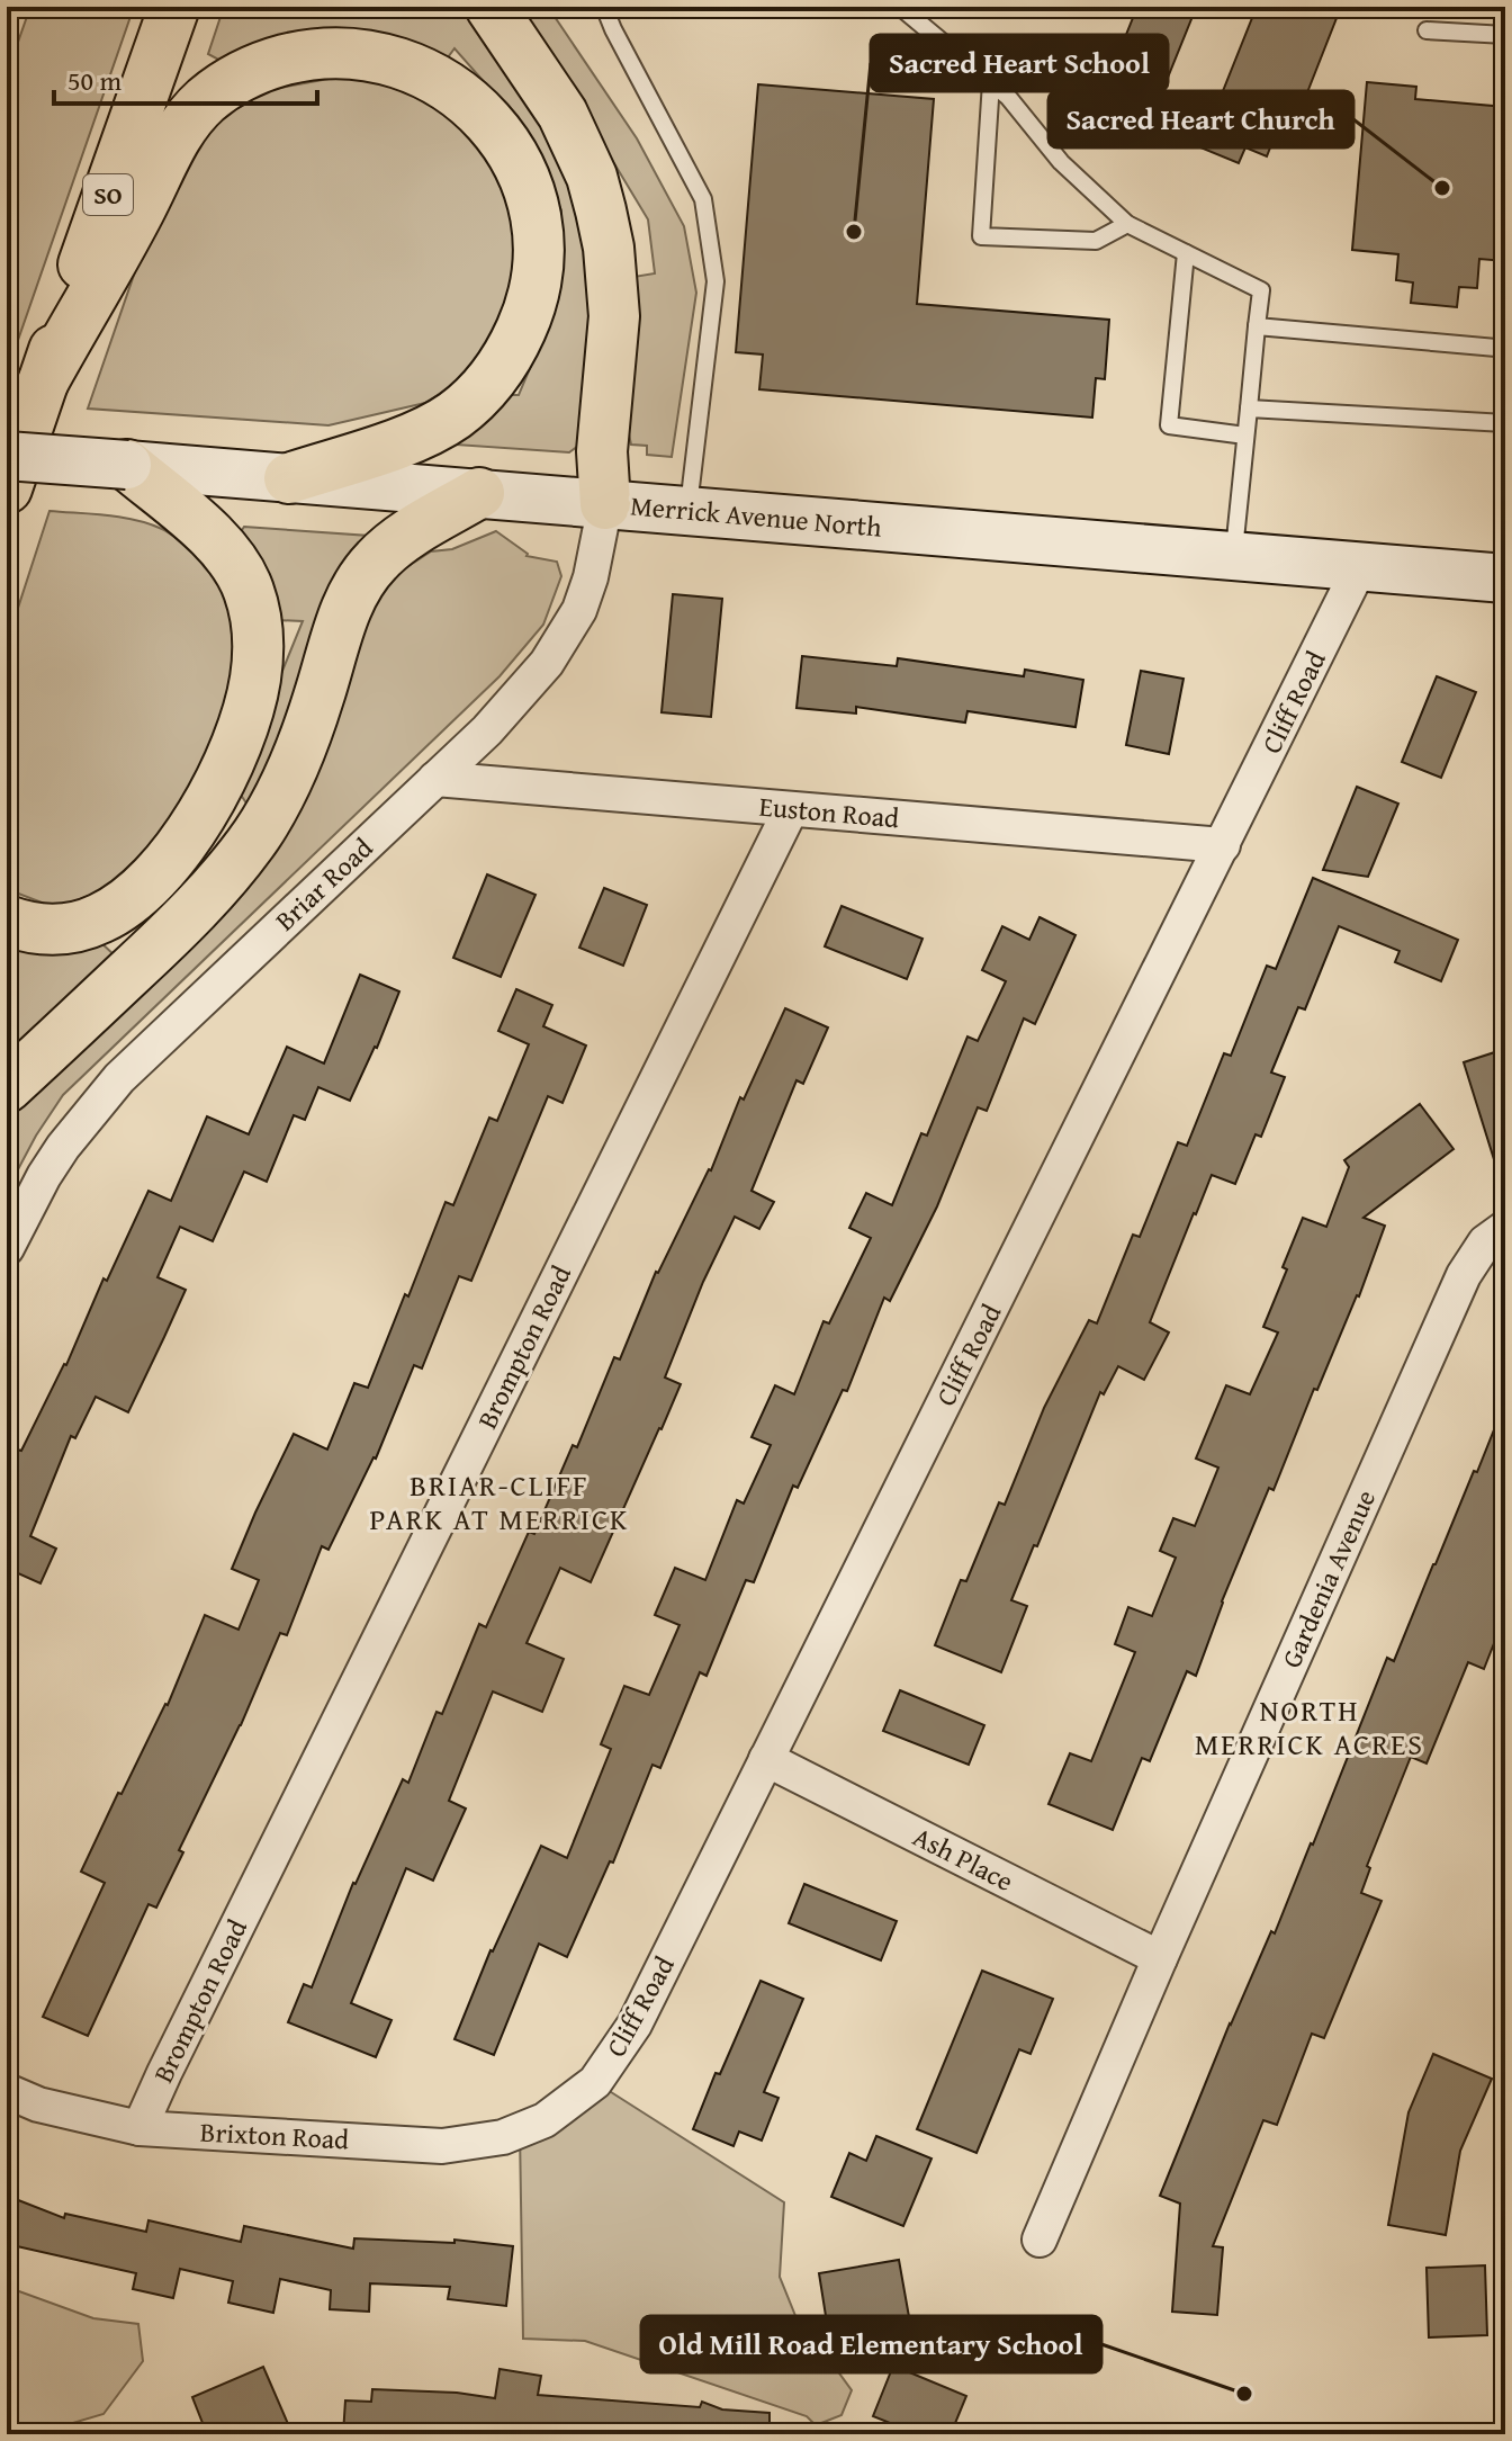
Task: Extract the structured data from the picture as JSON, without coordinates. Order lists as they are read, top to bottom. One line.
{"streets":{"highway":["SO"],"main road":["Merrick Avenue North"],"street":["Cliff Road","Euston Road","Briar Road","Brompton Road","Gardenia Avenue","Ash Place","Brixton Road"]},"crossings":[["Merrick Avenue North","Cliff Road"],["Merrick Avenue North","Briar Road"],["Cliff Road","Euston Road"],["Cliff Road","Ash Place"],["Cliff Road","Brixton Road"],["Euston Road","Briar Road"],["Euston Road","Brompton Road"],["Brompton Road","Brixton Road"],["Gardenia Avenue","Ash Place"]],"districts":["BRIAR-CLIFF PARK AT MERRICK","NORTH MERRICK ACRES"],"places":["Sacred Heart Church","Sacred Heart School","Old Mill Road Elementary School"],"scale_bar":"50 m"}
